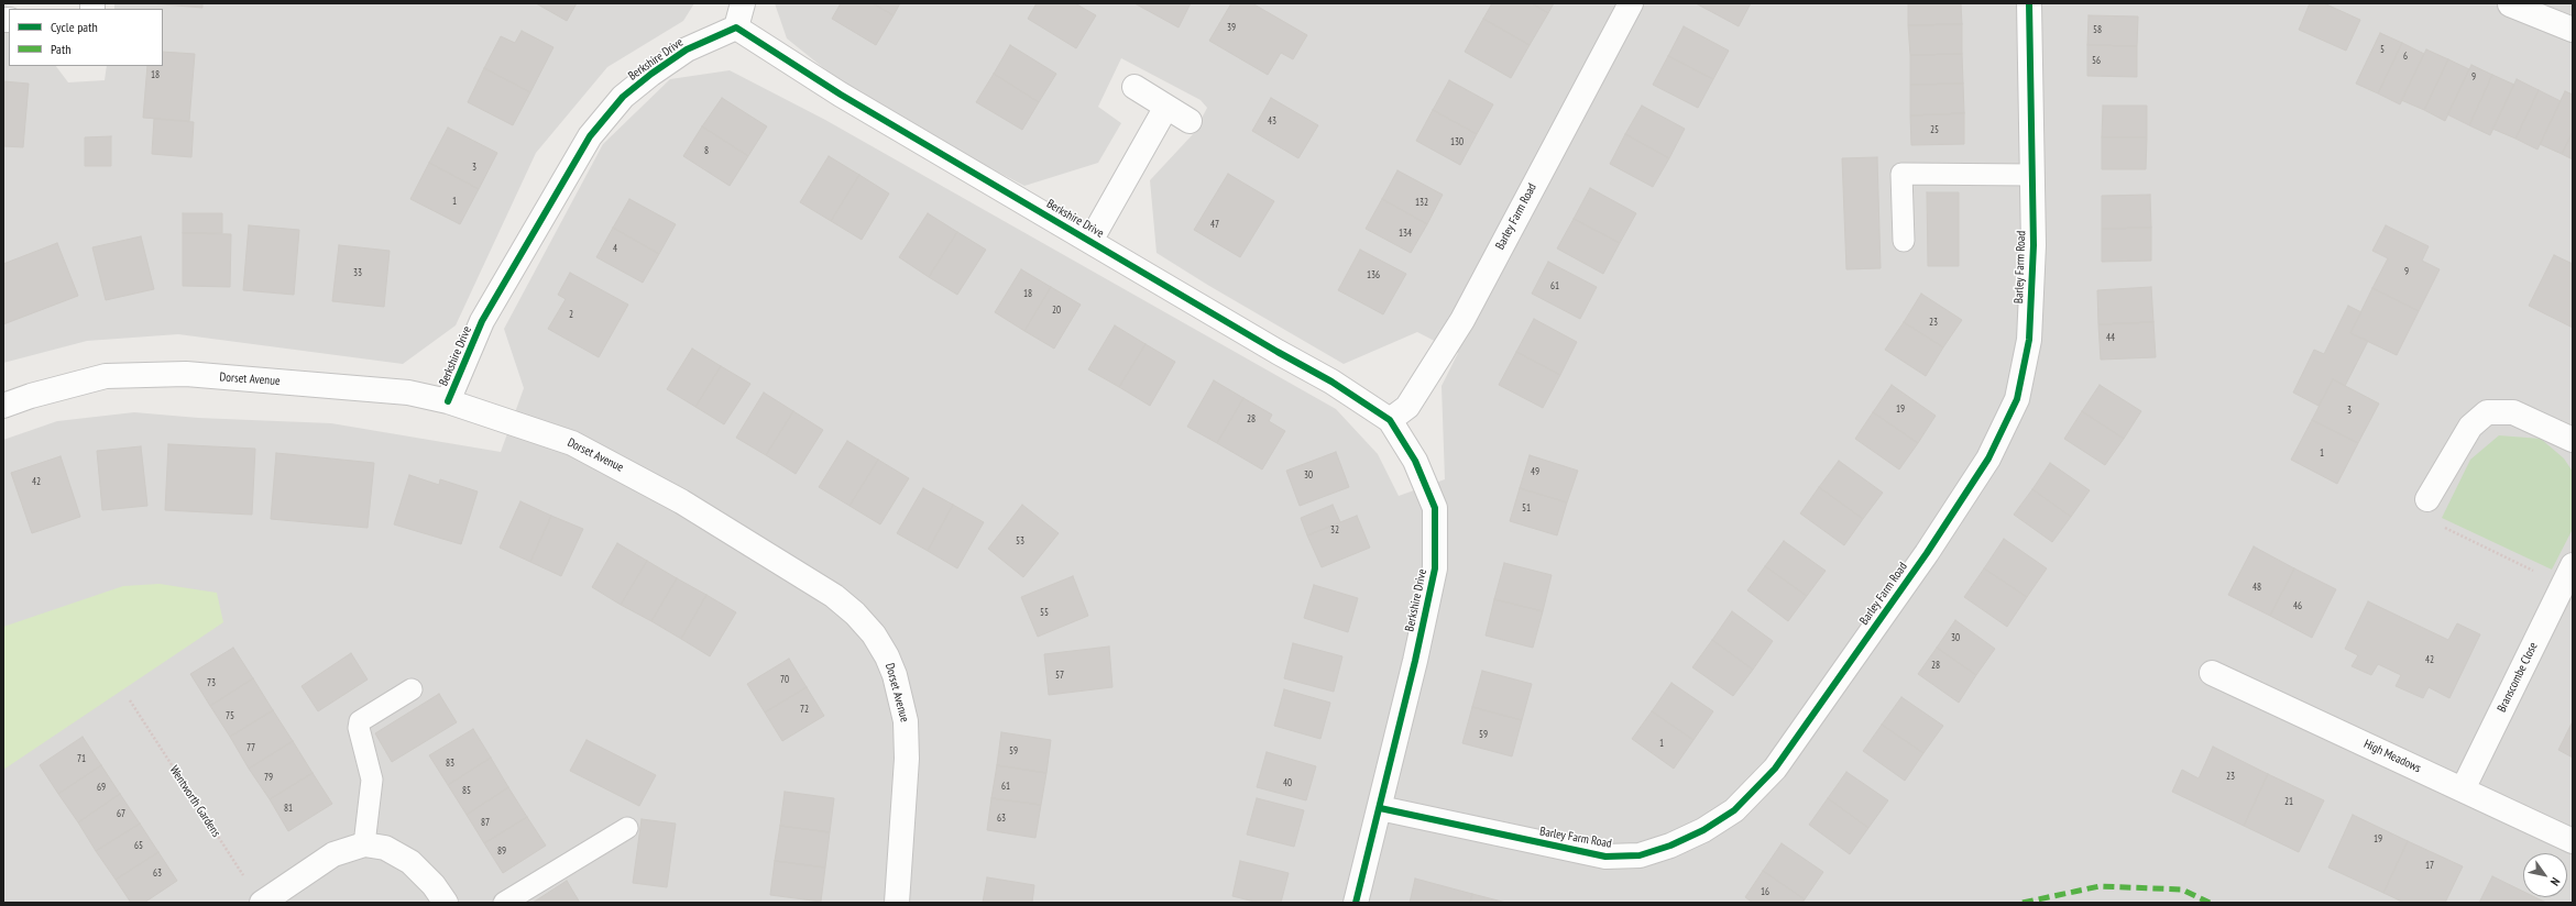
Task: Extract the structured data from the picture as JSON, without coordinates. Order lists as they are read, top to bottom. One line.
{"streets":{"street":["Berkshire Drive","Barley Farm Road","Dorset Avenue","Branscombe Close","High Meadows"],"path":["Wentworth Gardens"]},"crossings":[["Berkshire Drive","Barley Farm Road"],["Berkshire Drive","Dorset Avenue"],["Branscombe Close","High Meadows"]],"house_numbers":["39","58","5","6","56","18","9","43","25","130","8","3","1","132","47","134","4","9","33","136","61","18","20","2","23","44","19","3","28","1","49","30","42","51","32","53","48","46","55","30","42","28","57","70","73","72","75","59","1","77","59","71","83","23","79","40","61","69","85","21","81","67","63","87","19","65","89","17","63","16"],"legend":["Cycle path","Path"],"north":"bottom right"}
